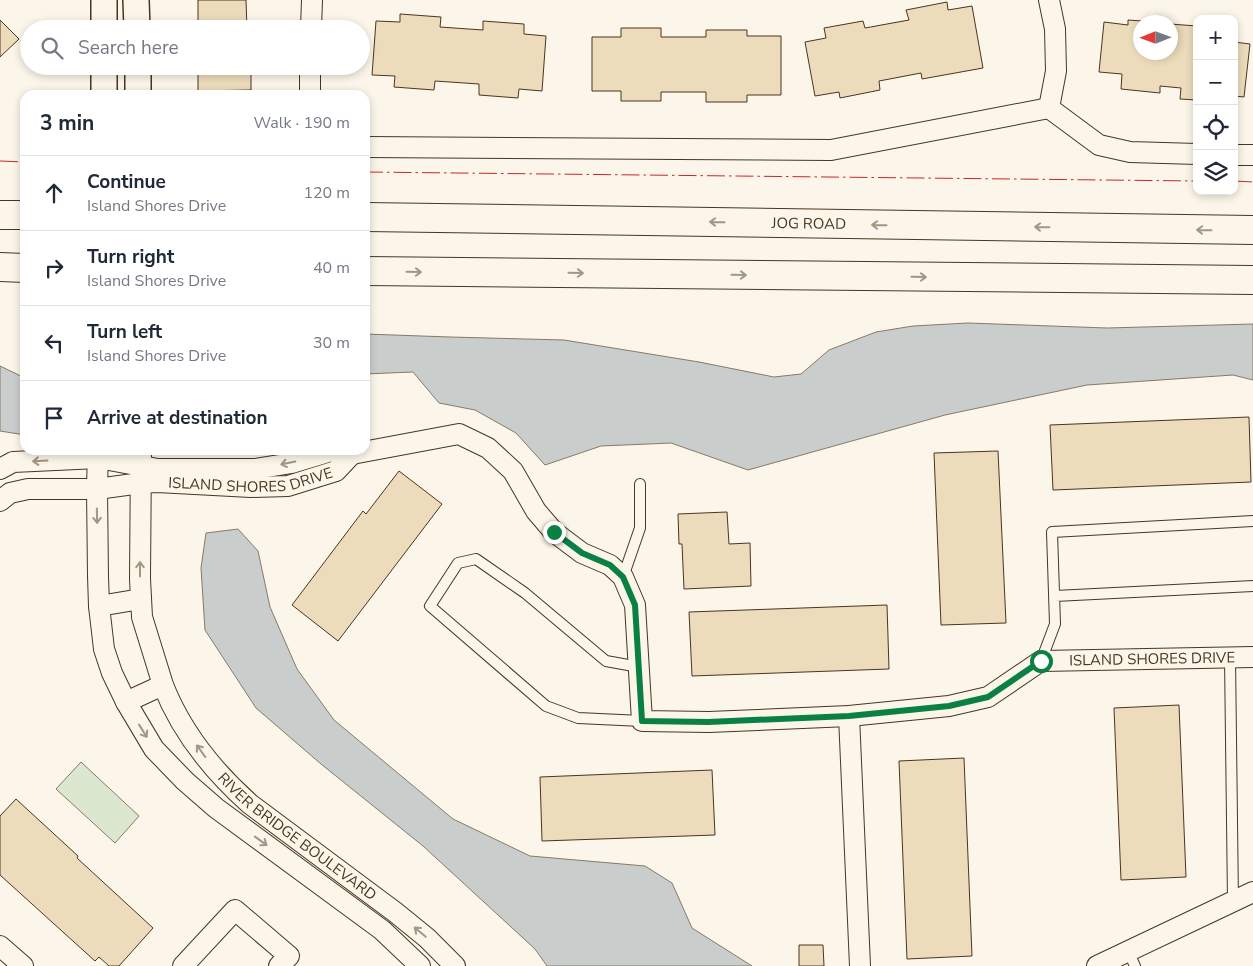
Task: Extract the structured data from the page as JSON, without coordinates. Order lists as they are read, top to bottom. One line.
{"streets":{"main road":["JOG ROAD"],"street":["ISLAND SHORES DRIVE","RIVER BRIDGE BOULEVARD"]},"crossings":[["ISLAND SHORES DRIVE","RIVER BRIDGE BOULEVARD"]],"north":"left","page":{"map_buttons":["+","−"],"search":"Search here","heading":["3 min","Walk · 190 m"],"list":[["Continue","Island Shores Drive","120 m"],["Turn right","Island Shores Drive","40 m"],["Turn left","Island Shores Drive","30 m"],"Arrive at destination"]}}
